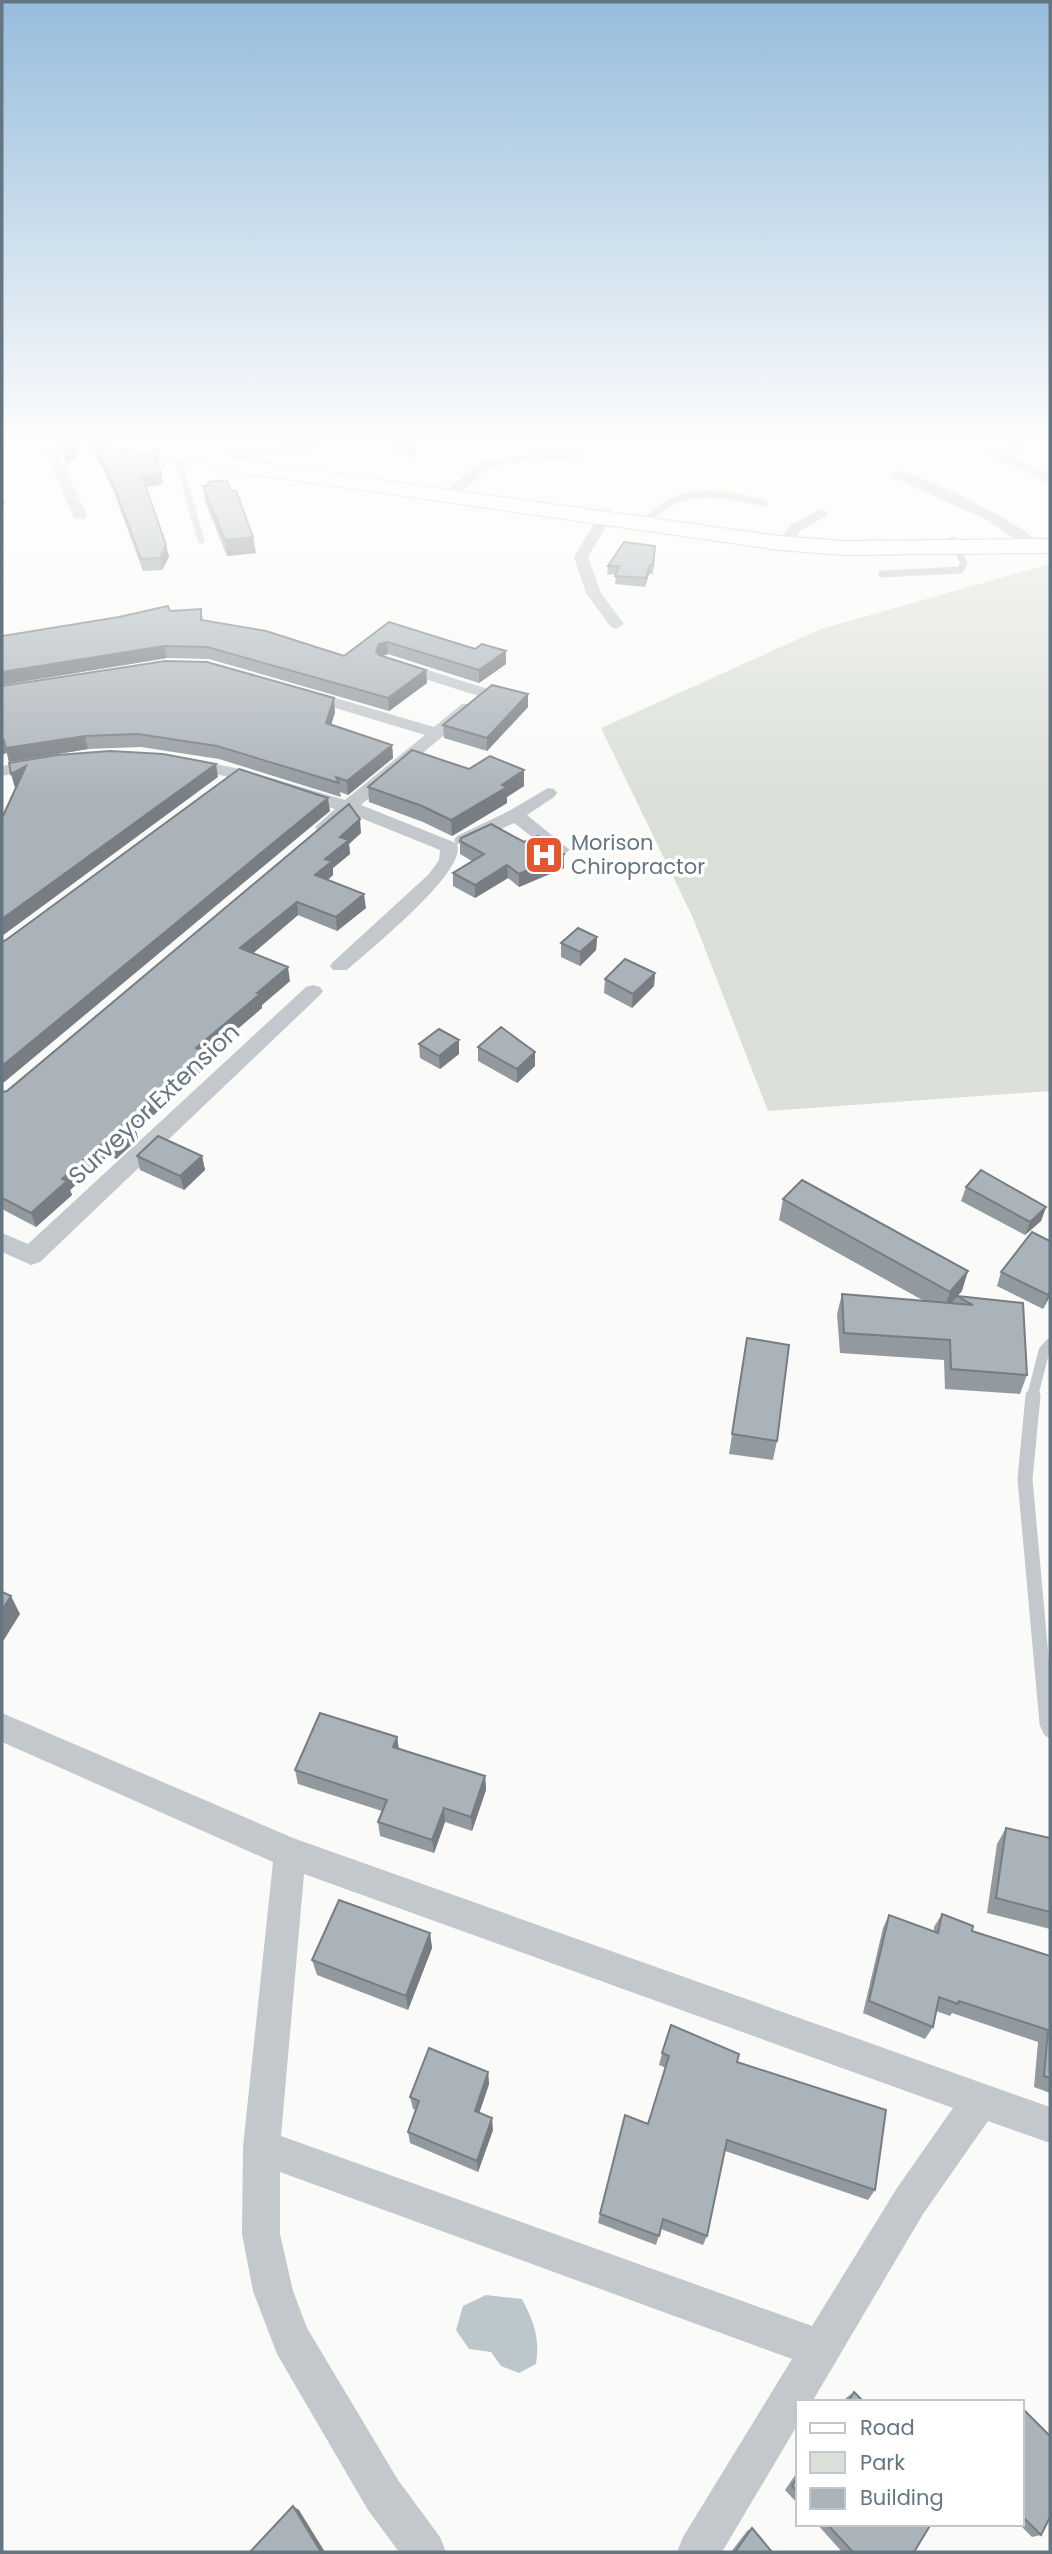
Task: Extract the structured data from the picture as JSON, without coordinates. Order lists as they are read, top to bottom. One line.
{"streets":{"street":["Surveyor Extension"]},"places":{"hospital":["Morison Chiropractor"]},"legend":["Road","Park","Building"]}
